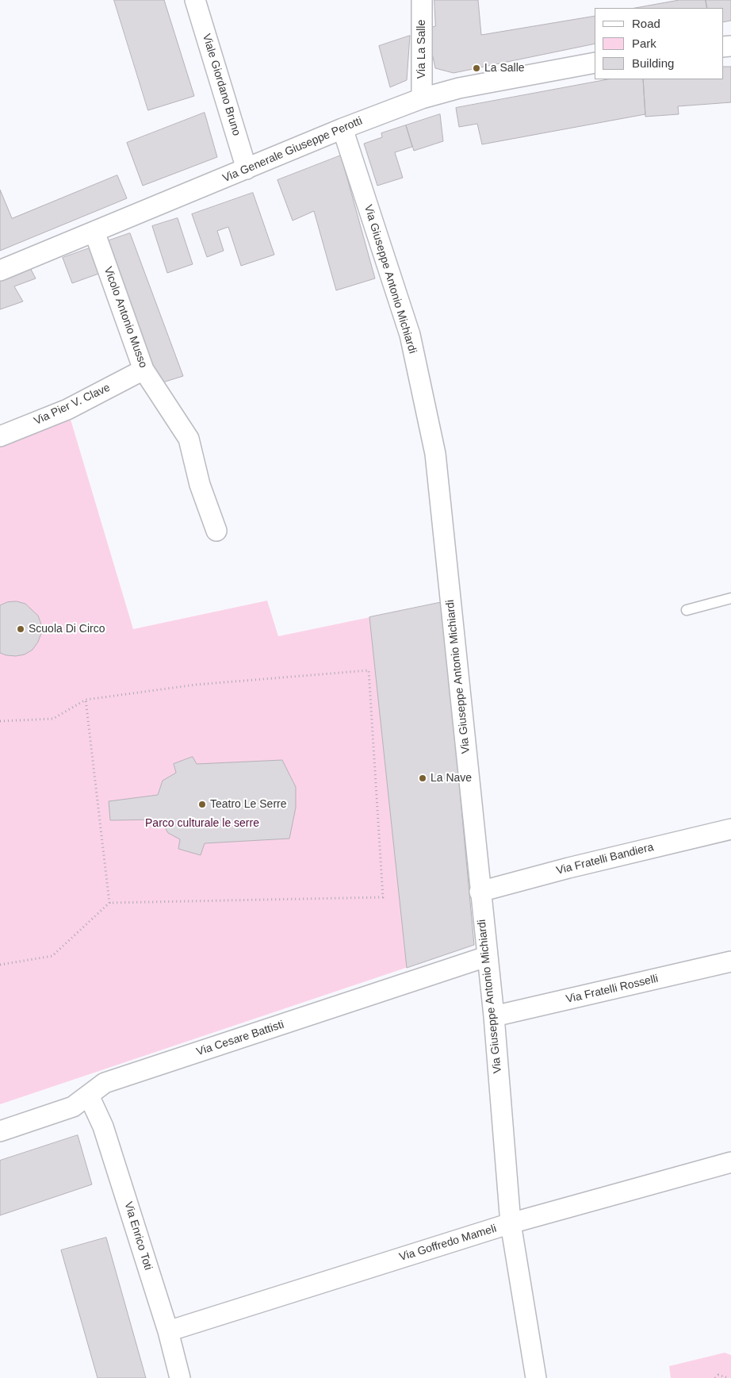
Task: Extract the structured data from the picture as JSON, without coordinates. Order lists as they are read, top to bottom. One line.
{"streets":{"street":["Via La Salle","Viale Giordano Bruno","Via Generale Giuseppe Perotti","Via Giuseppe Antonio Michiardi","Vicolo Antonio Musso","Via Pier V. Clave","Via Fratelli Bandiera","Via Fratelli Rosselli","Via Cesare Battisti","Via Enrico Toti","Via Goffredo Mameli"]},"crossings":[["Via La Salle","Via Generale Giuseppe Perotti"],["Viale Giordano Bruno","Via Generale Giuseppe Perotti"],["Via Generale Giuseppe Perotti","Via Giuseppe Antonio Michiardi"],["Via Generale Giuseppe Perotti","Vicolo Antonio Musso"],["Via Giuseppe Antonio Michiardi","Via Fratelli Bandiera"],["Via Giuseppe Antonio Michiardi","Via Fratelli Rosselli"],["Via Giuseppe Antonio Michiardi","Via Cesare Battisti"],["Via Giuseppe Antonio Michiardi","Via Goffredo Mameli"],["Vicolo Antonio Musso","Via Pier V. Clave"],["Via Cesare Battisti","Via Enrico Toti"],["Via Enrico Toti","Via Goffredo Mameli"]],"parks":["Parco culturale le serre"],"places":["La Salle","Scuola Di Circo","La Nave","Teatro Le Serre"],"legend":["Road","Park","Building"]}
